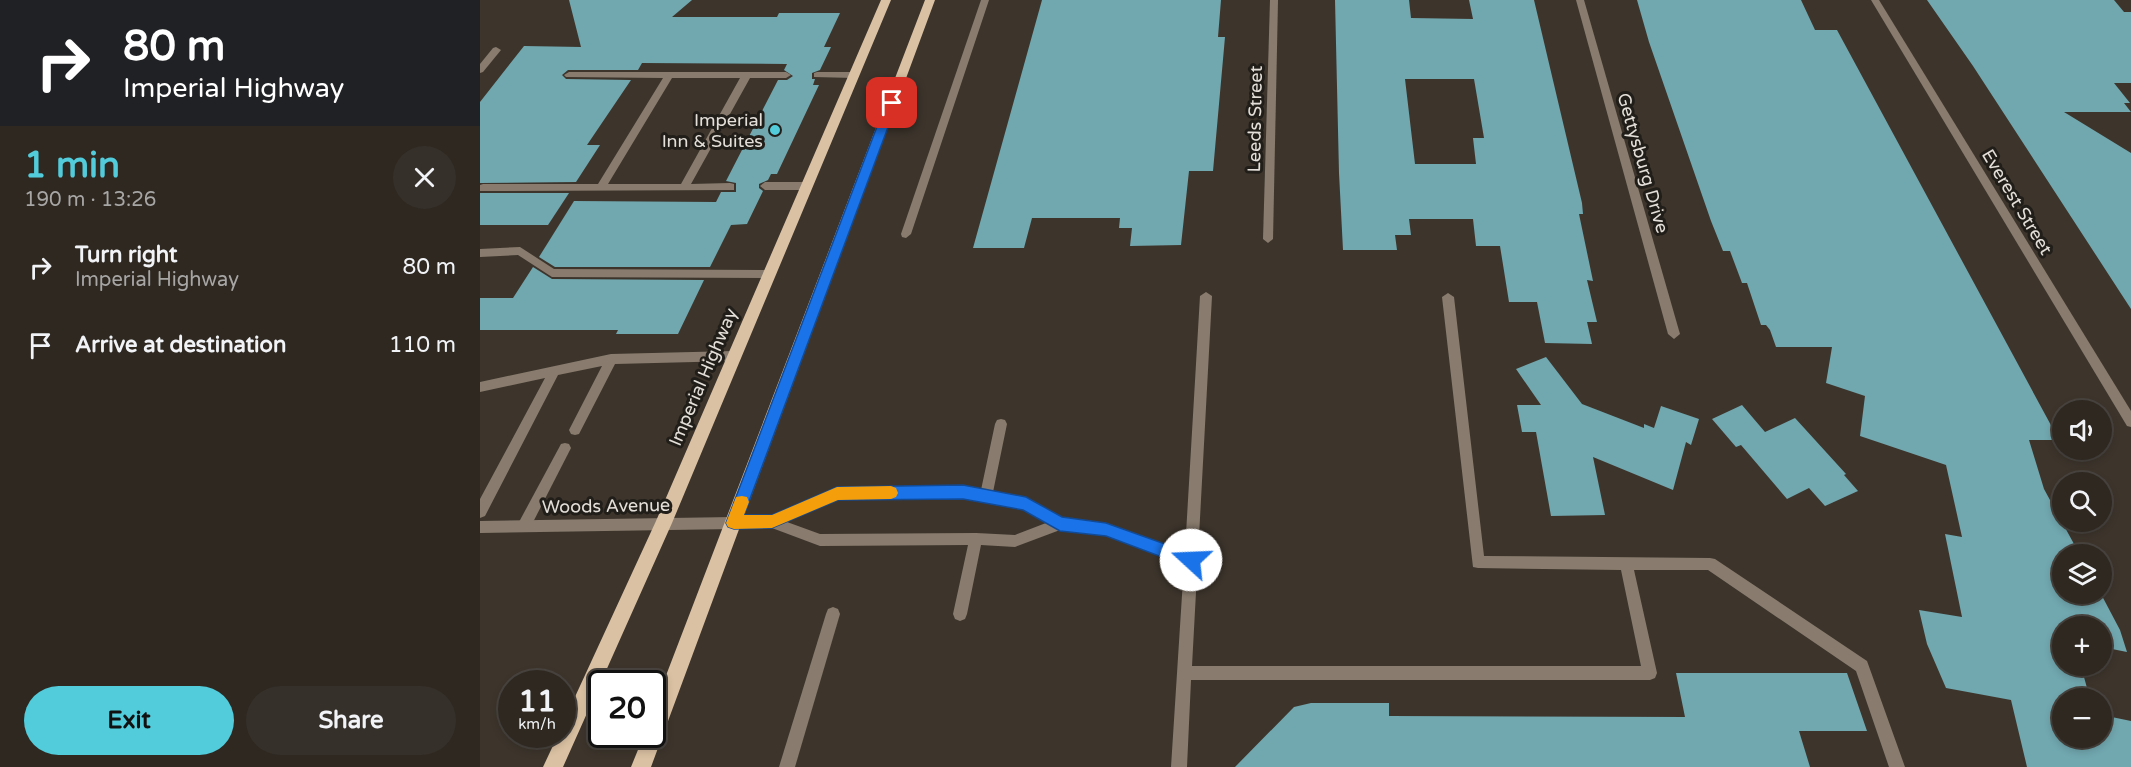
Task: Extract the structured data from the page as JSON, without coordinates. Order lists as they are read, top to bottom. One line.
{"streets":{"main road":["Imperial Highway"],"street":["Leeds Street","Gettysburg Drive","Everest Street","Woods Avenue"]},"crossings":[["Imperial Highway","Woods Avenue"]],"places":["Imperial Inn & Suites"],"page":{"turn":["80 m","Imperial Highway"],"heading":["1 min","190 m · 13:26"],"list":[{"name":"Turn right","note":"Imperial Highway","value":"80 m"},{"name":"Arrive at destination","value":"110 m"}],"map_buttons":["+","−"],"speed":"11 km/h","limit":"20","buttons":["Exit","Share"]}}
